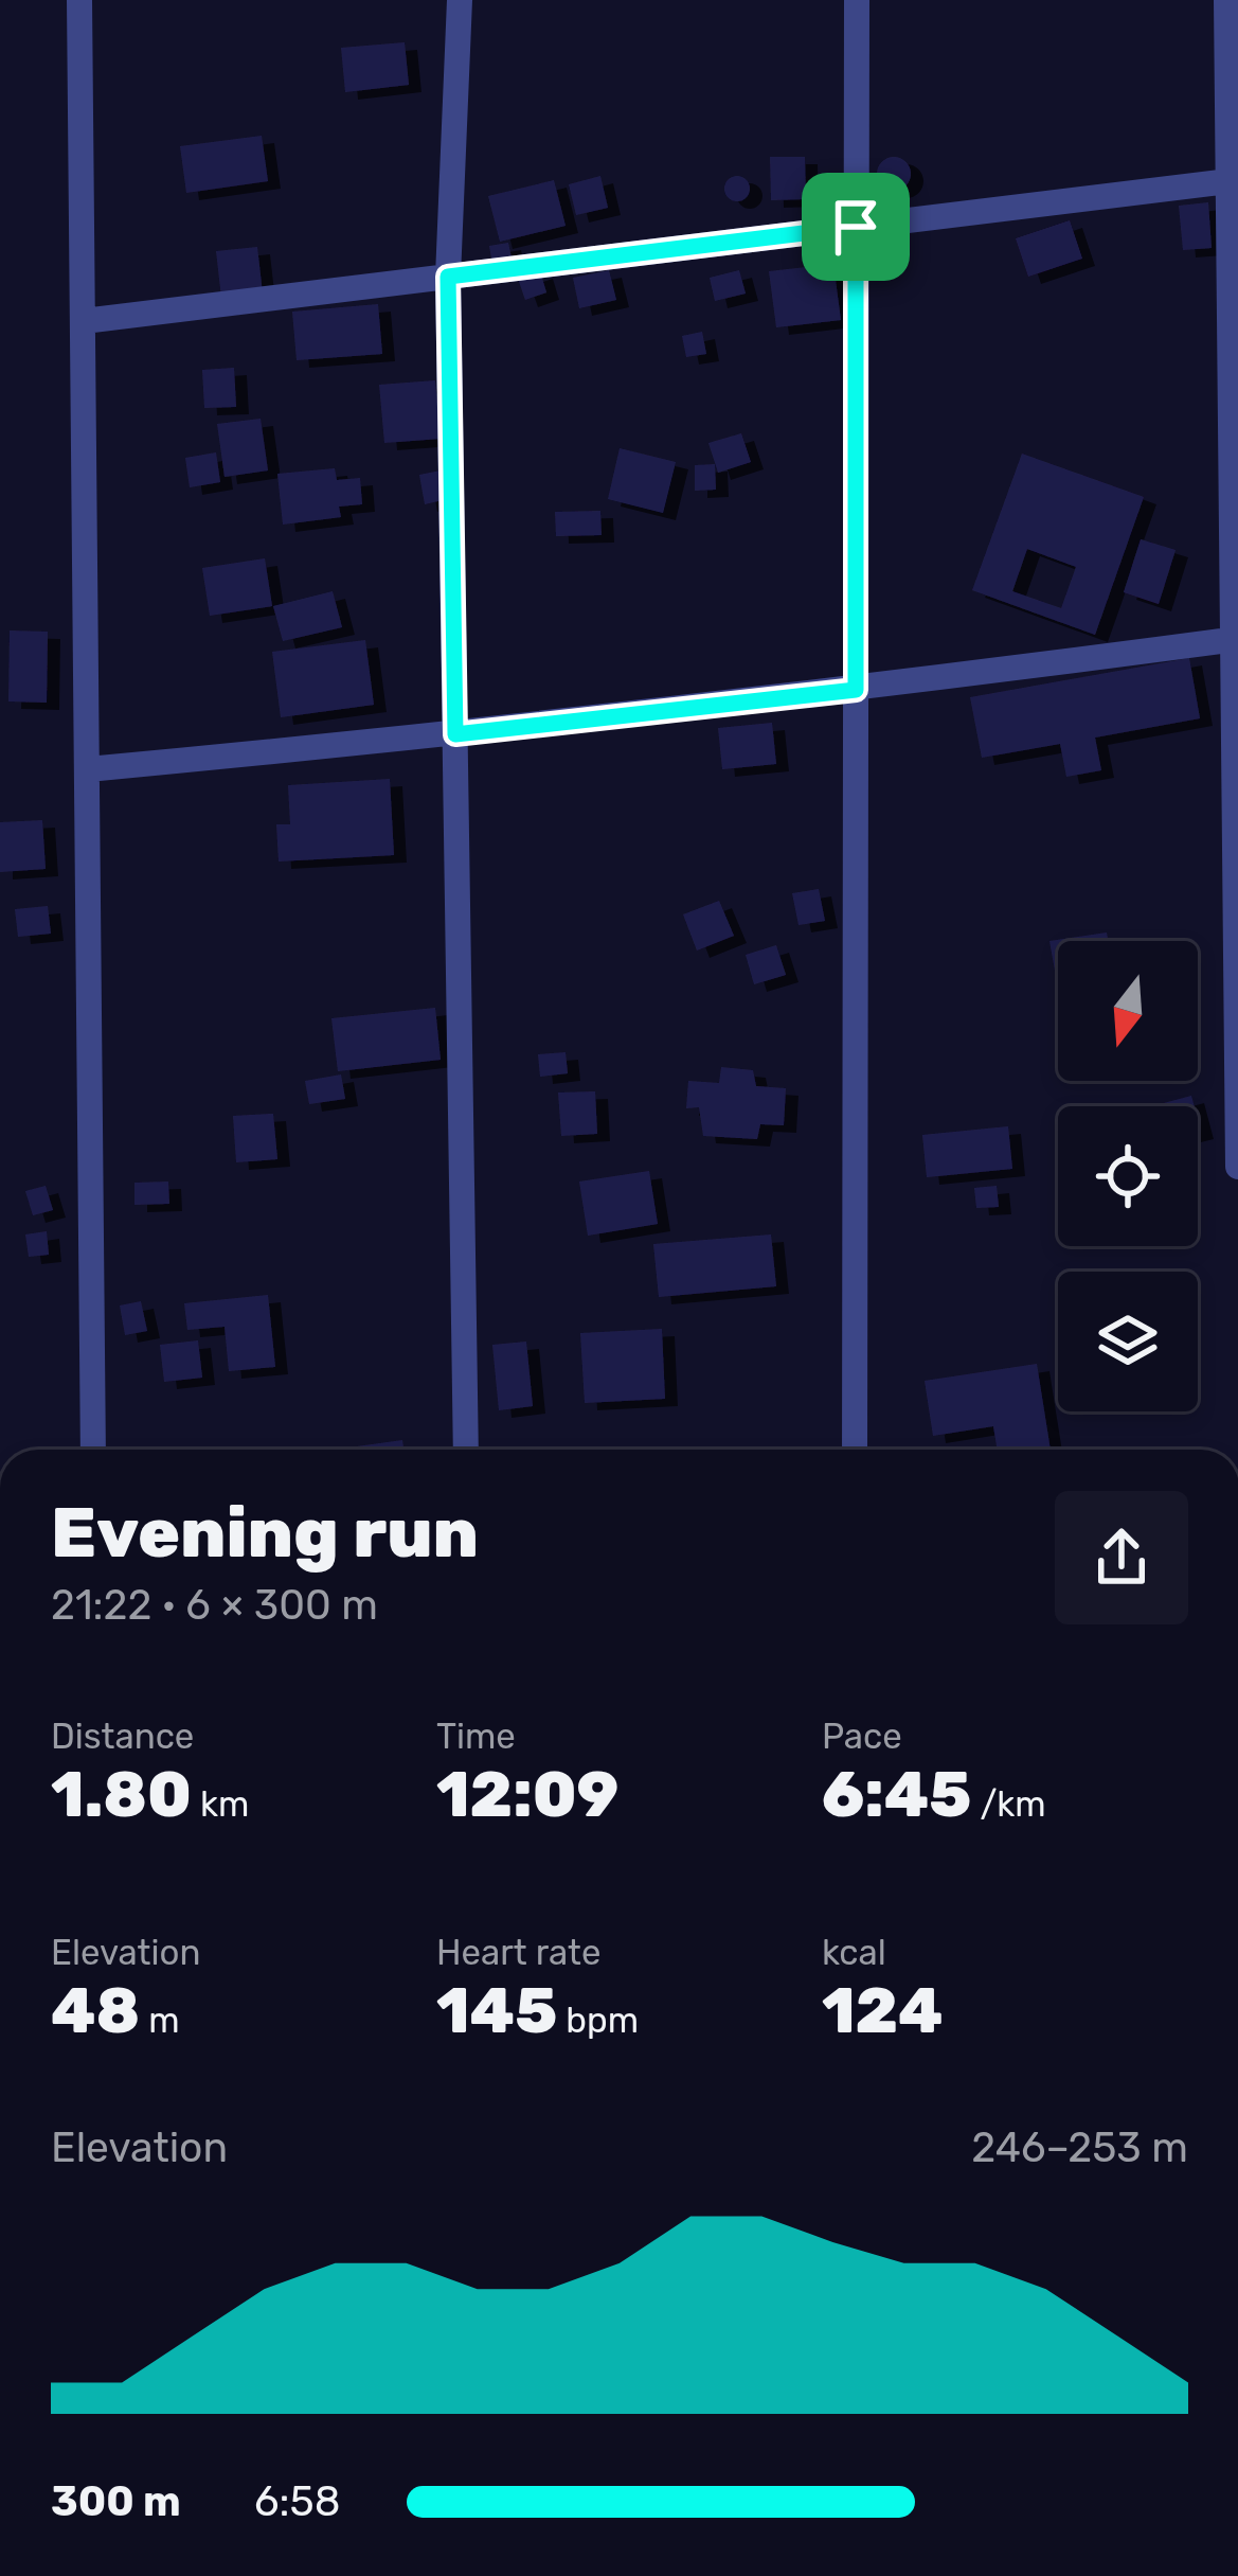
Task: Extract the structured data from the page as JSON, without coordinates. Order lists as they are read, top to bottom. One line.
{"north":"bottom","page":{"heading":["Evening run","21:22 · 6 × 300 m"],"stats":[["Distance","1.80 km"],["Time","12:09"],["Pace","6:45 /km"],["Elevation","48 m"],["Heart rate","145 bpm"],["kcal","124"]],"chart":["Elevation","246–253 m"],"list":[{"name":"300 m","note":"6:58"}]}}
